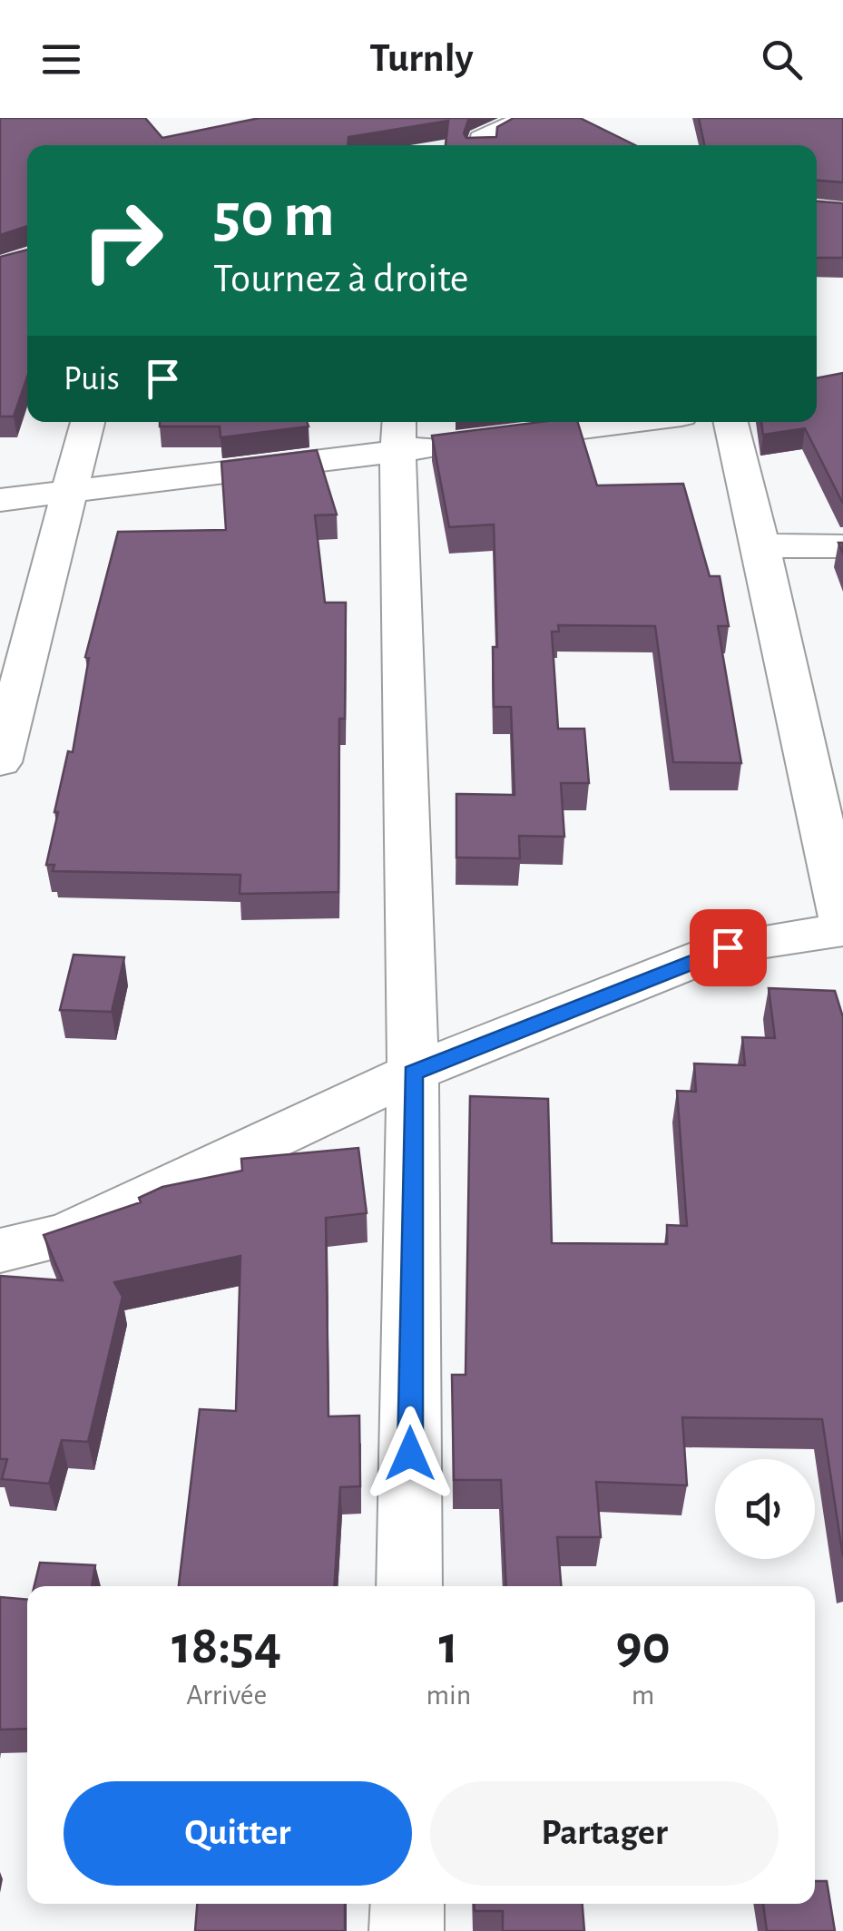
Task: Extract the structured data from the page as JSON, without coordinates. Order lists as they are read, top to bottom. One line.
{"page":{"header":"Turnly","turn":["50 m","Tournez à droite"],"then":"Puis","eta":["18:54","Arrivée","1","min","90","m"],"buttons":["Quitter","Partager"]}}
